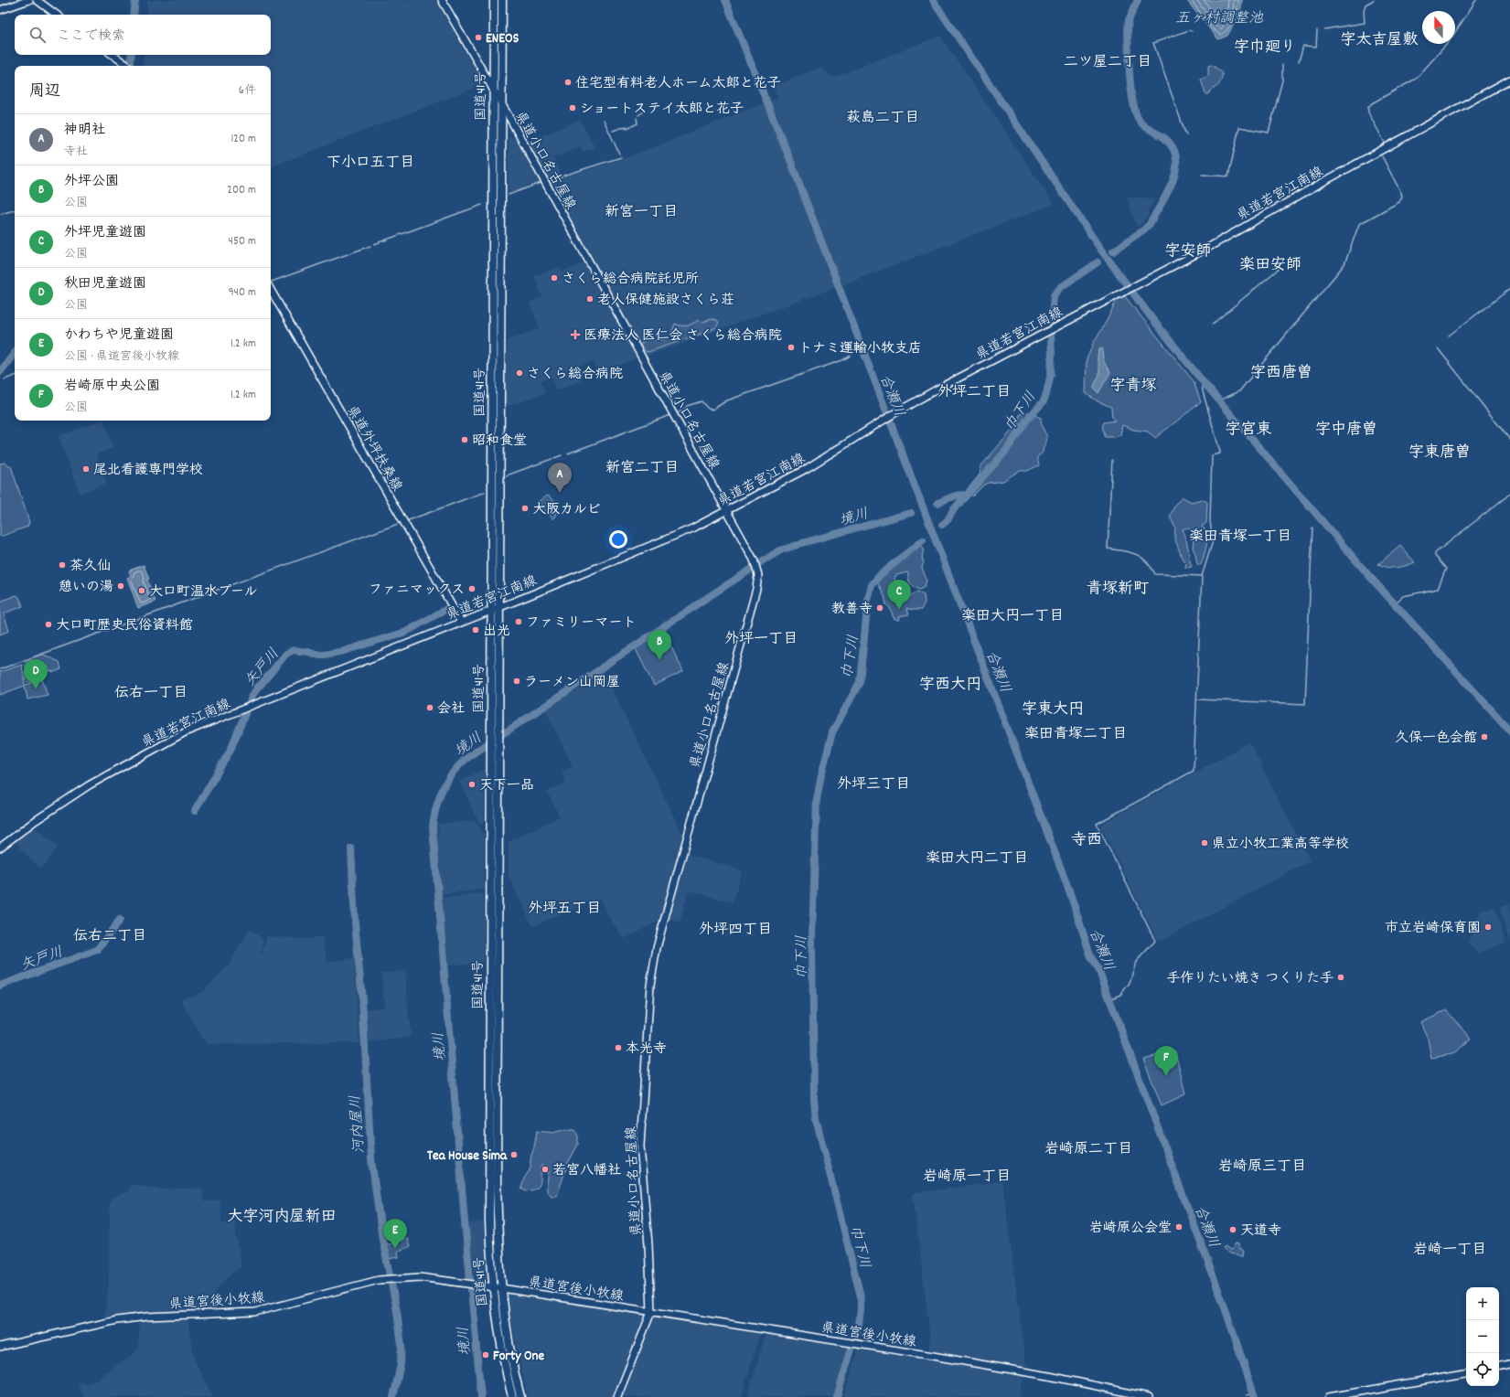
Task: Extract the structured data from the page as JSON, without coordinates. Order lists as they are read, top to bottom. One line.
{"streets":{"highway":["国道41号"],"main road":["県道小口名古屋線","県道若宮江南線","県道外坪扶桑線","県道宮後小牧線"]},"crossings":[["国道41号","県道小口名古屋線"],["国道41号","県道若宮江南線"],["国道41号","県道宮後小牧線"],["県道小口名古屋線","県道若宮江南線"],["県道小口名古屋線","県道宮後小牧線"],["県道若宮江南線","県道外坪扶桑線"]],"districts":["字太吉屋敷","字巾廻り","二ツ屋二丁目","萩島二丁目","下小口五丁目","新宮一丁目","字安師","楽田安師","字西唐曽","字青塚","外坪二丁目","字宮東","字中唐曽","字東唐曽","新宮二丁目","楽田青塚一丁目","青塚新町","楽田大円一丁目","外坪一丁目","字西大円","伝右一丁目","字東大円","楽田青塚二丁目","外坪三丁目","寺西","楽田大円二丁目","外坪五丁目","外坪四丁目","伝右二丁目","岩崎原二丁目","岩崎原三丁目","岩崎原一丁目","大字河内屋新田","岩崎一丁目"],"water":["五ヶ村調整池","合瀬川","巾下川","境川","矢戸川","河内屋川"],"places":{"other":["ENEOS","住宅型有料老人ホーム太郎と花子","ショートステイ太郎と花子","さくら総合病院託児所","老人保健施設さくら荘","トナミ運輸小牧支店","さくら総合病院","昭和食堂","尾北看護専門学校","大阪カルビ","茶久仙","憩いの湯","ファニマックス","大口町温水プール","教善寺","ファミリーマート","大口町歴史民俗資料館","出光","ラーメン山岡屋","会社","久保一色会館","天下一品","県立小牧工業高等学校","市立岩崎保育園","手作りたい焼き つくりた手","本光寺","Tea House Sima","若宮八幡社","岩崎原公会堂","天道寺","Forty One"],"health":["医療法人 医仁会 さくら総合病院"]},"north":"top","page":{"search":"ここで検索","heading":["周辺","6件"],"list":[{"mark":"A","name":"神明社","note":"寺社","value":"120 m"},{"mark":"B","name":"外坪公園","note":"公園","value":"200 m"},{"mark":"C","name":"外坪児童遊園","note":"公園","value":"450 m"},{"mark":"D","name":"秋田児童遊園","note":"公園","value":"940 m"},{"mark":"E","name":"かわちや児童遊園","note":"公園 · 県道宮後小牧線","value":"1.2 km"},{"mark":"F","name":"岩崎原中央公園","note":"公園","value":"1.2 km"}],"pins":["A","C","B","D","F","E"],"map_buttons":["+","−"]}}
